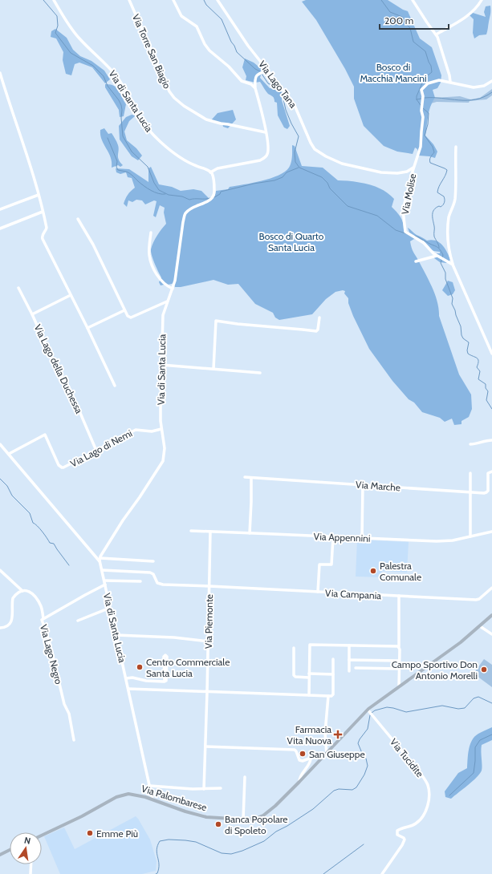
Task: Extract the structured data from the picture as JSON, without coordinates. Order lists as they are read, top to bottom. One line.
{"streets":{"main road":["Via Palombarese"],"street":["Via Torre San Biagio","Via Lago Tana","Via di Santa Lucia","Via Molise","Via Lago della Duchessa","Via Lago di Nemi","Via Marche","Via Appennini","Via Campania","Via Piemonte","Via Lago Negro","Via Tucidite"]},"crossings":[["Via Lago Tana","Via Molise"],["Via di Santa Lucia","Via Lago di Nemi"],["Via di Santa Lucia","Via Campania"],["Via di Santa Lucia","Via Lago Negro"],["Via di Santa Lucia","Via Palombarese"],["Via Lago della Duchessa","Via Lago di Nemi"],["Via Appennini","Via Piemonte"],["Via Campania","Via Piemonte"],["Via Tucidite","Via Palombarese"]],"parks":["Bosco di Macchia Mancini","Bosco di Quarto Santa Lucia"],"places":{"other":["Palestra Comunale","Centro Commerciale Santa Lucia","Campo Sportivo Don Antonio Morelli","San Giuseppe","Banca Popolare di Spoleto","Emme Più"],"health":["Farmacia Vita Nuova"]},"scale_bar":"200 m","north":"top"}
